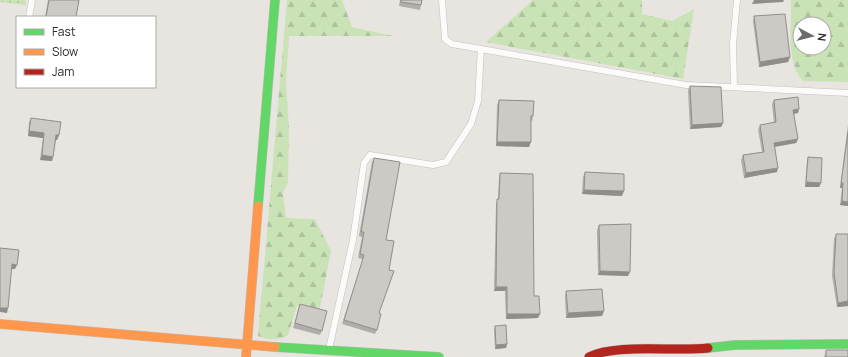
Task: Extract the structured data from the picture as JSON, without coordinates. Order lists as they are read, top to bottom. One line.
{"legend":["Fast","Slow","Jam"],"north":"right"}
